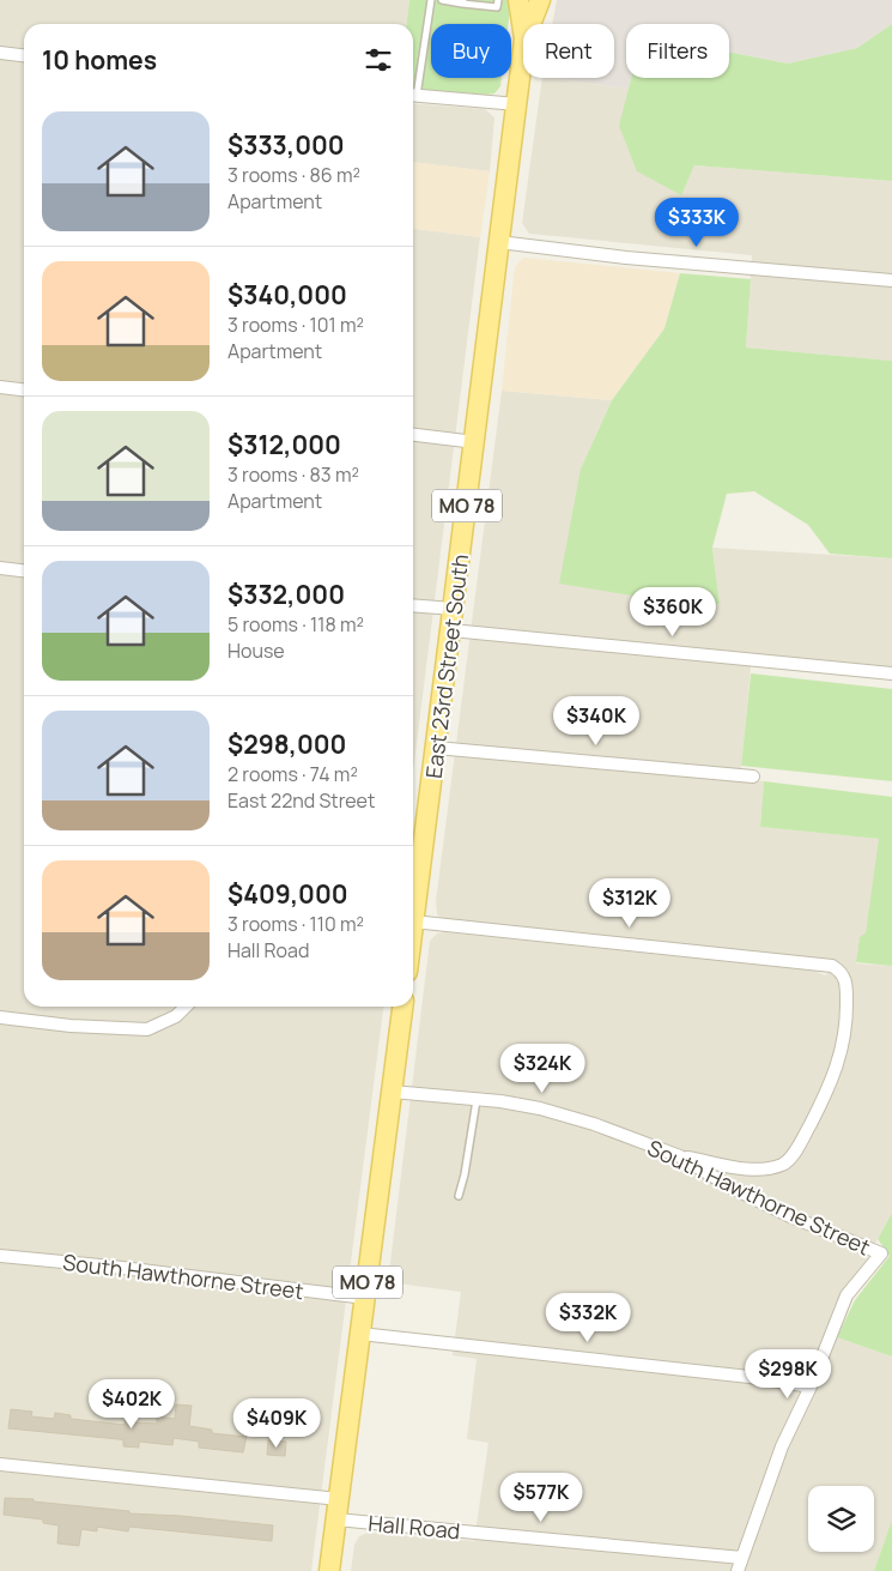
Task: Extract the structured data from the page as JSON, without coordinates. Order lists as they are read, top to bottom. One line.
{"streets":{"main road":["MO 78","East 23rd Street South"],"street":["South Hawthorne Street","Hall Road"]},"crossings":[["MO 78","South Hawthorne Street"],["MO 78","Hall Road"]],"page":{"chip":["Buy","Rent","Filters"],"heading":"10 homes","list":[{"name":"$333,000","note":"3 rooms · 86 m² · Apartment"},{"name":"$340,000","note":"3 rooms · 101 m² · Apartment"},{"name":"$312,000","note":"3 rooms · 83 m² · Apartment"},{"name":"$332,000","note":"5 rooms · 118 m² · House"},{"name":"$298,000","note":"2 rooms · 74 m² · East 22nd Street"},{"name":"$409,000","note":"3 rooms · 110 m² · Hall Road"}],"price":["$333K","$360K","$340K","$312K","$324K","$332K","$298K","$402K","$409K","$577K"]}}
